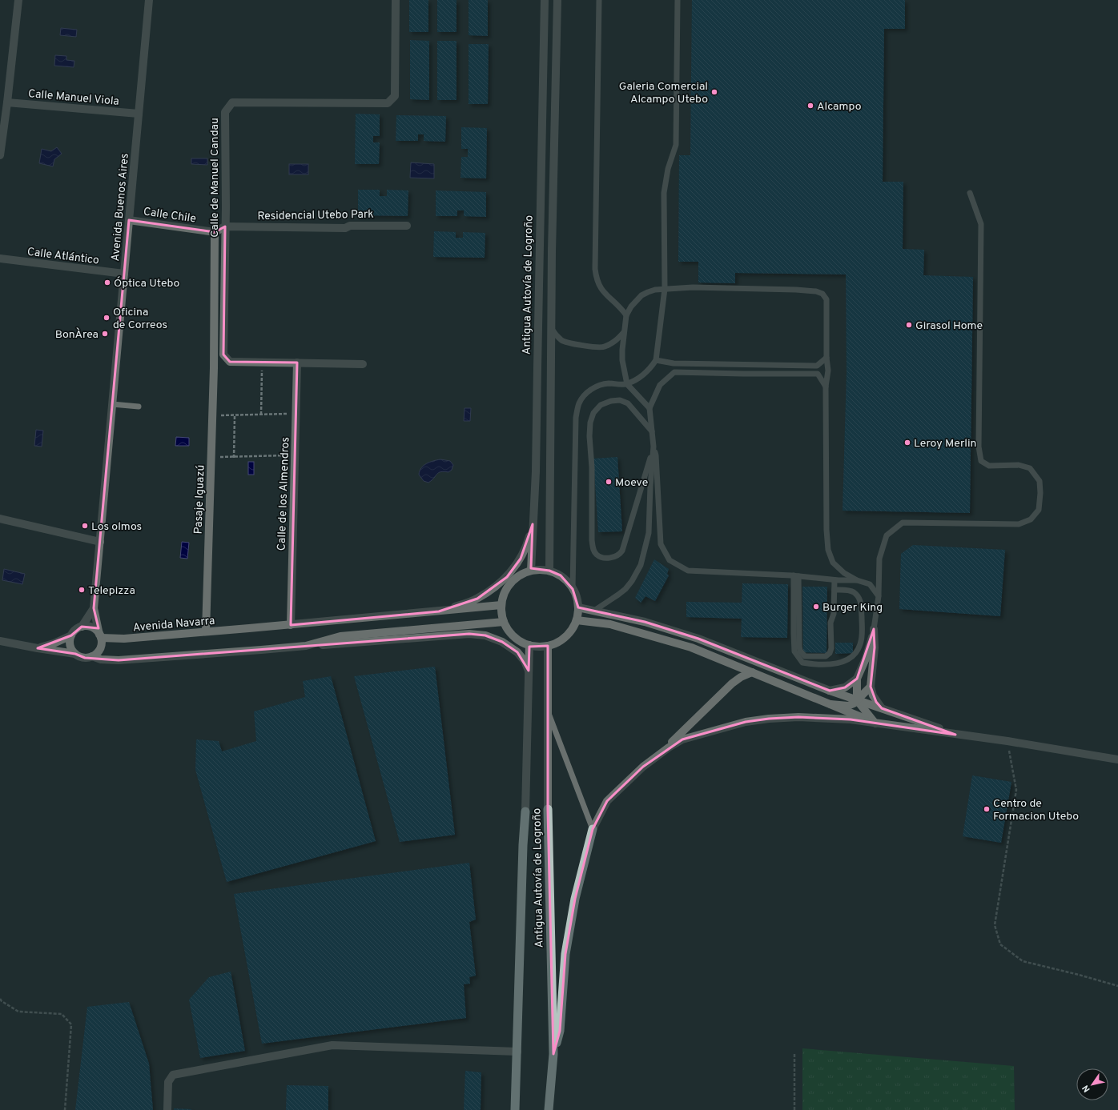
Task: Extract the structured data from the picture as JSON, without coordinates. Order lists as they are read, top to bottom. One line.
{"streets":{"highway":["Antigua Autovía de Logroño"],"street":["Calle Manuel Viola","Calle de Manuel Candau","Avenida Buenos Aires","Calle Chile","Residencial Utebo Park","Calle Atlántico","Calle de los Almendros","Pasaje Iguazú","Avenida Navarra"]},"crossings":[["Calle Manuel Viola","Avenida Buenos Aires"],["Calle de Manuel Candau","Residencial Utebo Park"],["Calle de Manuel Candau","Calle de los Almendros"],["Avenida Buenos Aires","Calle Chile"],["Avenida Buenos Aires","Calle Atlántico"],["Avenida Buenos Aires","Avenida Navarra"],["Calle Chile","Pasaje Iguazú"],["Calle de los Almendros","Avenida Navarra"],["Pasaje Iguazú","Avenida Navarra"]],"places":["Galeria Comercial Alcampo Utebo","Alcampo","Óptica Utebo","Oficina de Correos","Girasol Home","BonÀrea","Leroy Merlin","Moeve","Los olmos","Telepizza","Burger King","Centro de Formacion Utebo"],"north":"bottom left"}
